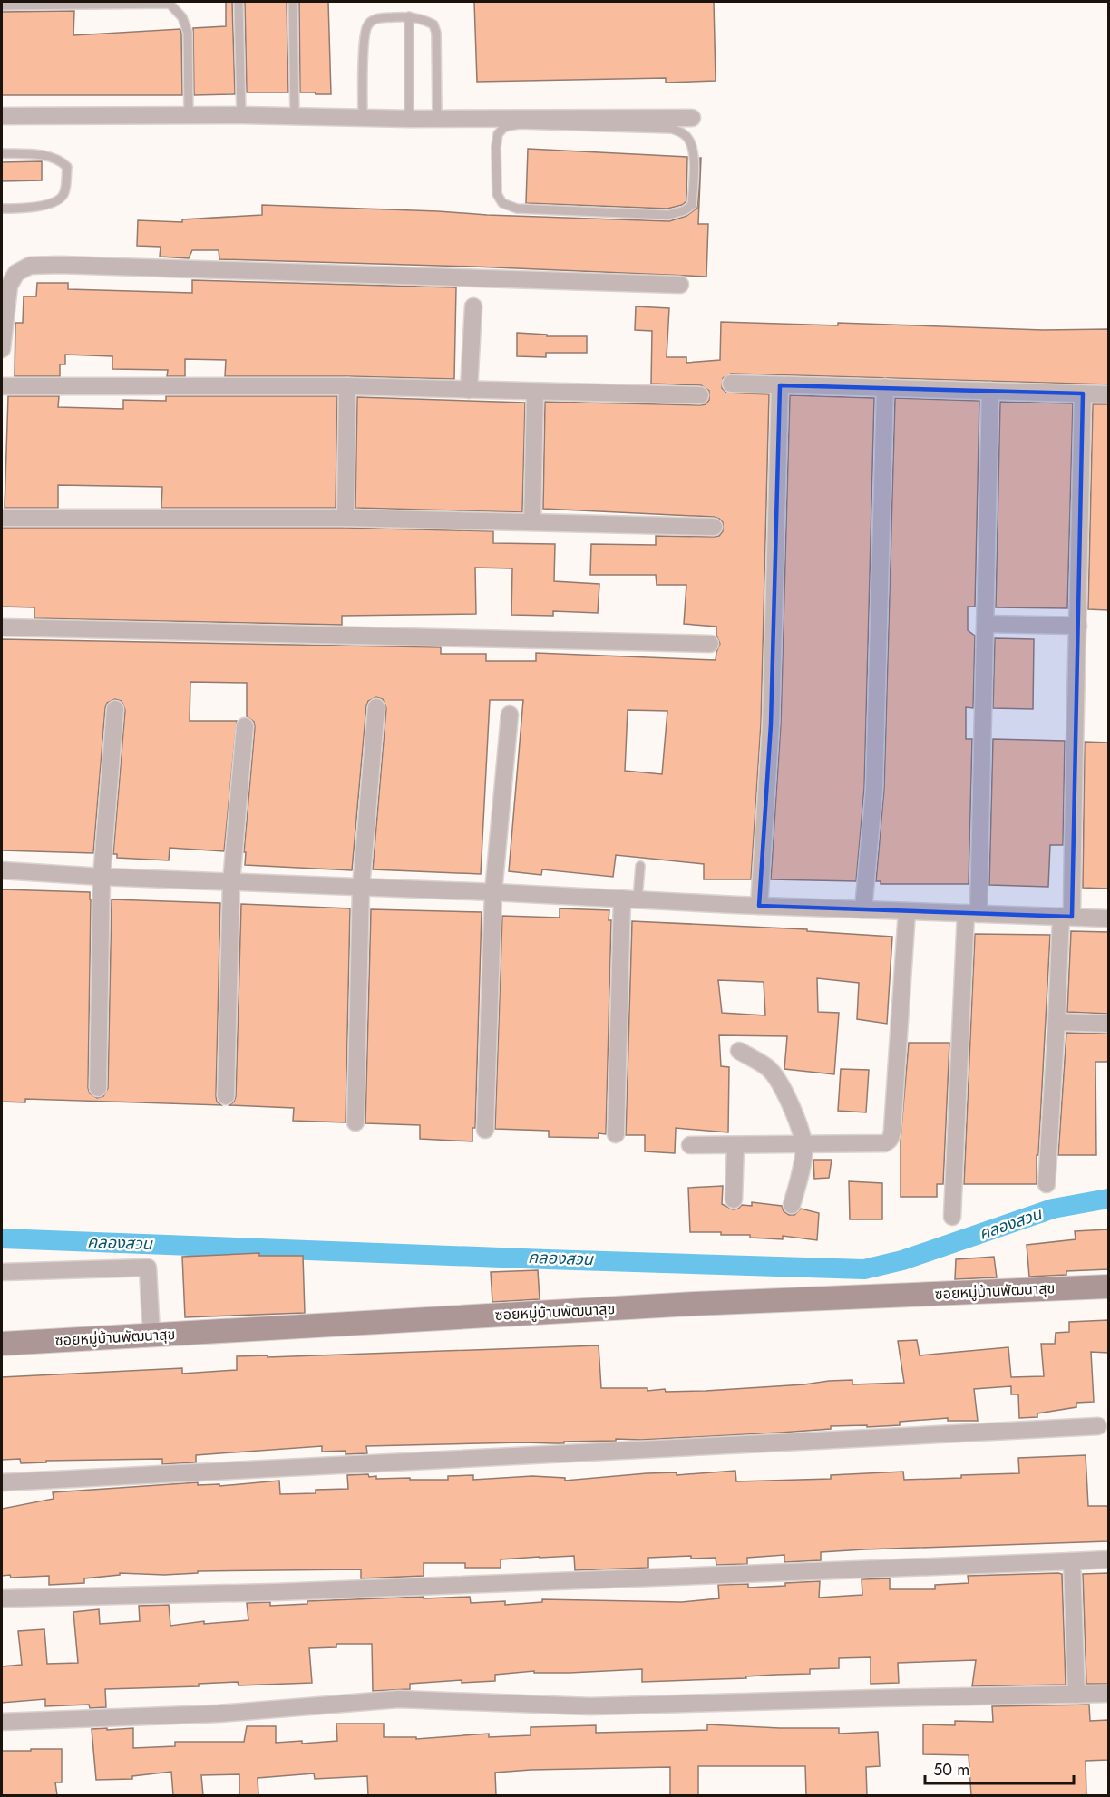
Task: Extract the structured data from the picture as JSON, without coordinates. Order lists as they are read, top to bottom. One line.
{"streets":{"street":["ซอยหมู่บ้านพัฒนาสุข"]},"water":["คลองสวน"],"scale_bar":"50 m"}
